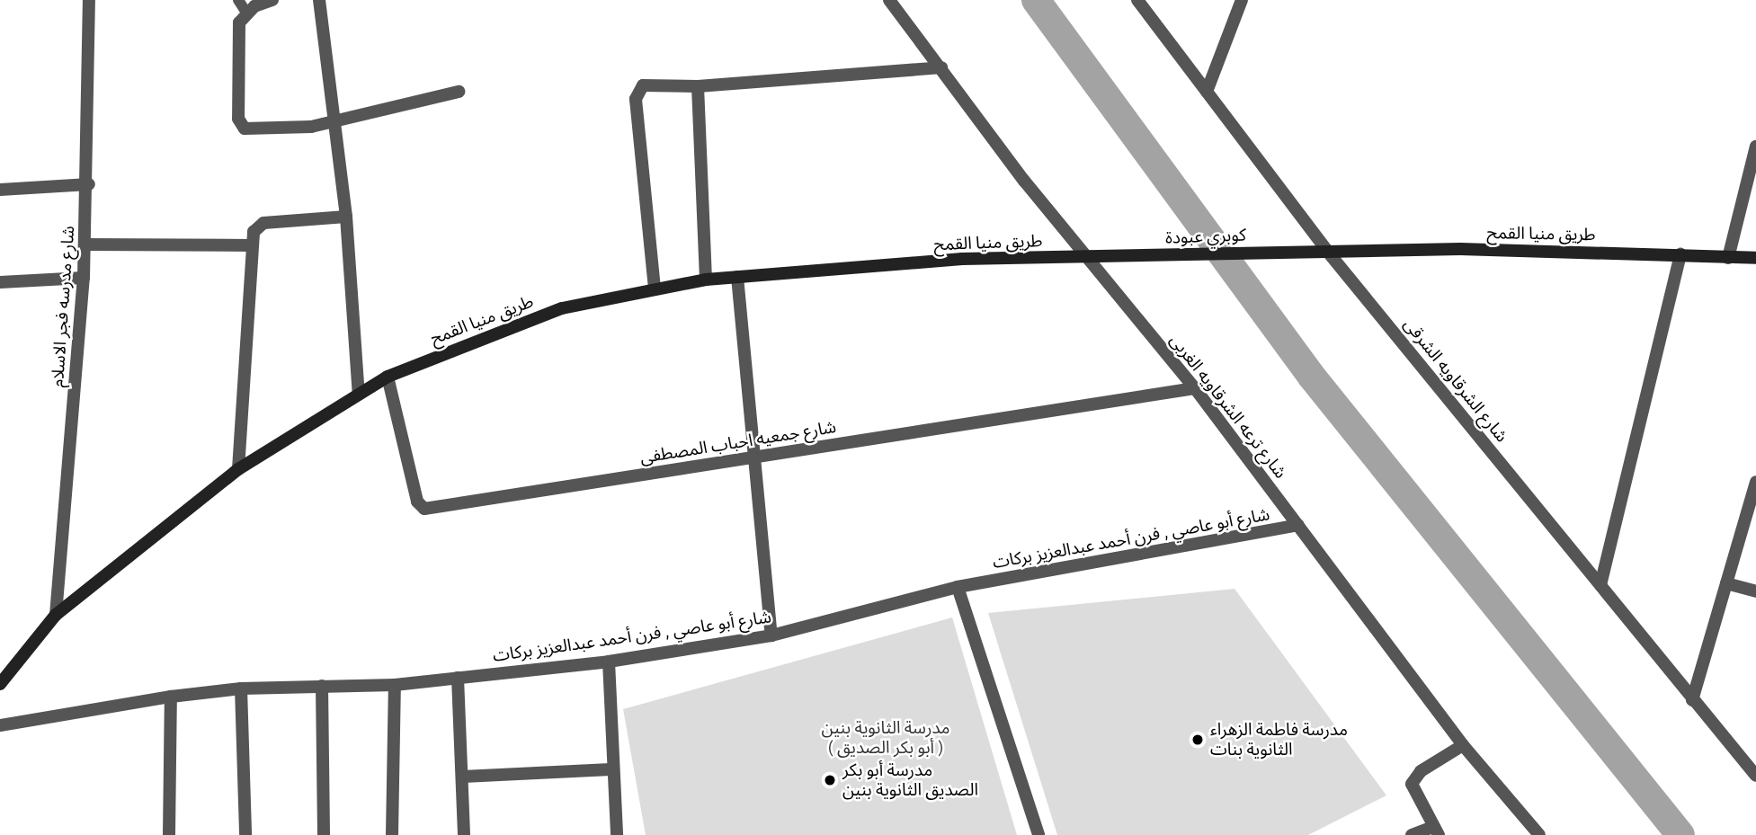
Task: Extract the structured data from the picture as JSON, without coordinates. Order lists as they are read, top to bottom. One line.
{"streets":{"main road":["طريق منيا القمح","كوبري عبودة"],"street":["شارع مدرسه فجر الاسلام","شارع الشرقاويه الشرقى","شارع ترعه الشرقاويه الغربى","شارع جمعيه احباب المصطفى","شارع أبو عاصي , فرن أحمد عبدالعزيز بركات"]},"crossings":[["طريق منيا القمح","كوبري عبودة"],["طريق منيا القمح","شارع مدرسه فجر الاسلام"],["طريق منيا القمح","شارع الشرقاويه الشرقى"],["طريق منيا القمح","شارع ترعه الشرقاويه الغربى"],["طريق منيا القمح","شارع جمعيه احباب المصطفى"],["كوبري عبودة","شارع الشرقاويه الشرقى"],["كوبري عبودة","شارع ترعه الشرقاويه الغربى"],["شارع ترعه الشرقاويه الغربى","شارع جمعيه احباب المصطفى"],["شارع ترعه الشرقاويه الغربى","شارع أبو عاصي , فرن أحمد عبدالعزيز بركات"]],"parks":["مدرسة الثانوية بنين ( أبو بكر الصديق )"],"places":["مدرسة فاطمة الزهراء الثانوية بنات","مدرسة أبو بكر الصديق الثانوية بنين"]}
